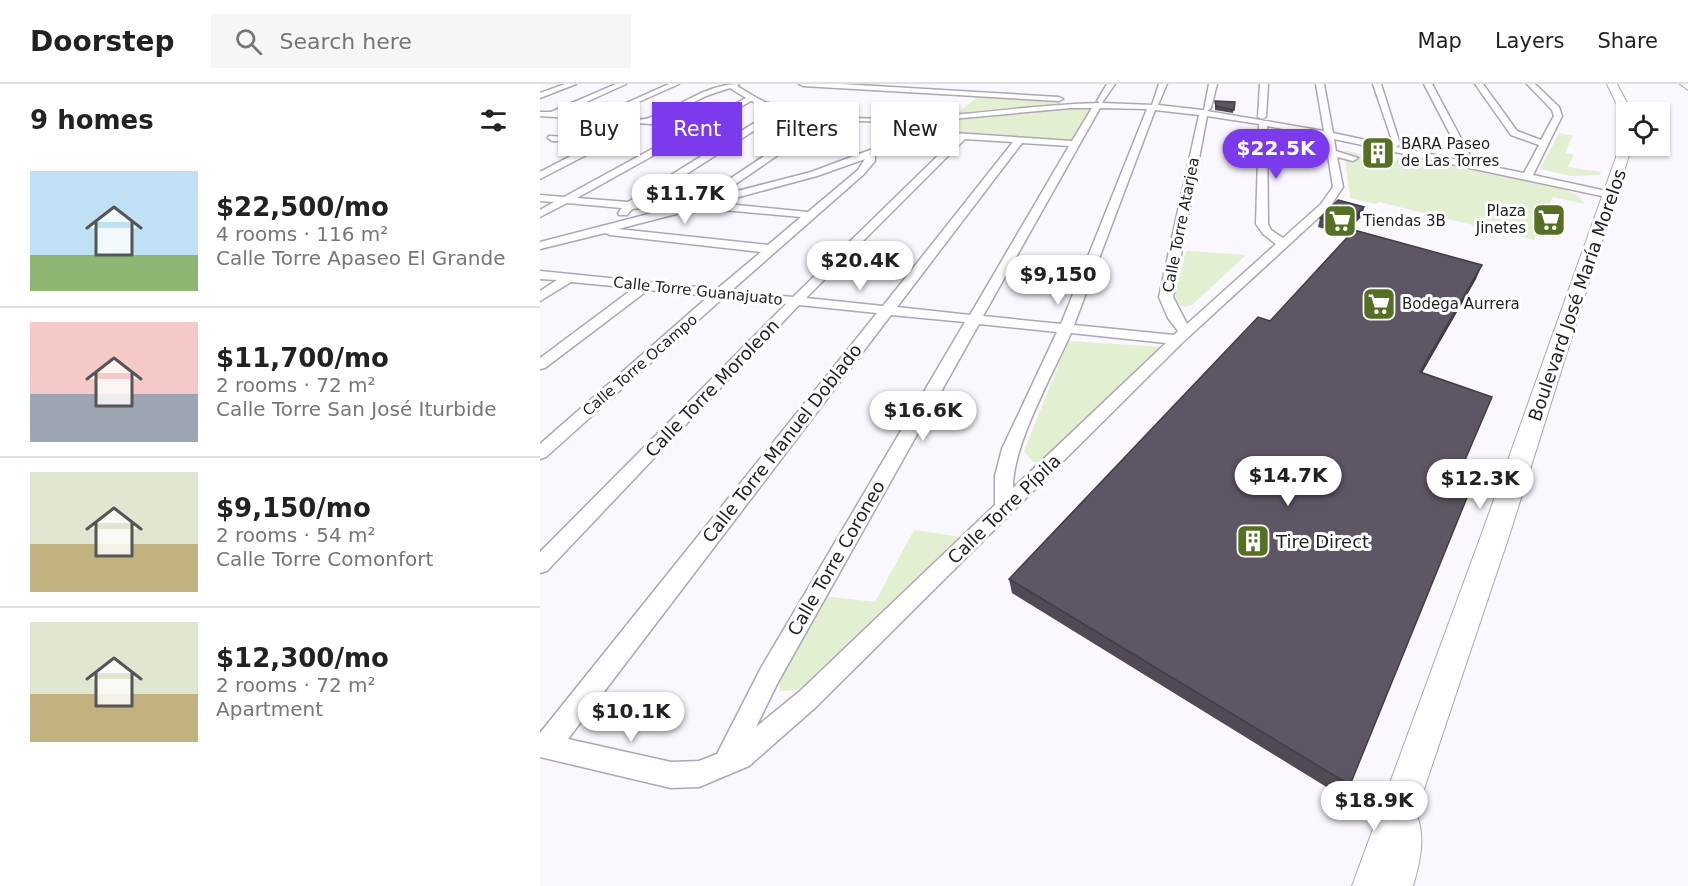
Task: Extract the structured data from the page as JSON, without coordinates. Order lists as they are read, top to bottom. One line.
{"streets":{"main road":["Boulevard José María Morelos"],"street":["Calle Torre Atarjea","Calle Torre Guanajuato","Calle Torre Ocampo","Calle Torre Moroleon","Calle Torre Manuel Doblado","Calle Torre Pípila","Calle Torre Coroneo"]},"crossings":[["Calle Torre Atarjea","Calle Torre Guanajuato"],["Calle Torre Atarjea","Calle Torre Pípila"],["Calle Torre Guanajuato","Calle Torre Ocampo"],["Calle Torre Guanajuato","Calle Torre Moroleon"],["Calle Torre Guanajuato","Calle Torre Manuel Doblado"],["Calle Torre Guanajuato","Calle Torre Pípila"],["Calle Torre Guanajuato","Calle Torre Coroneo"],["Calle Torre Manuel Doblado","Calle Torre Pípila"],["Calle Torre Pípila","Calle Torre Coroneo"]],"places":{"building":["BARA Paseo de Las Torres","Tire Direct"],"supermarket":["Plaza Jinetes","Tiendas 3B","Bodega Aurrera"]},"page":{"header":"Doorstep","search":"Search here","nav":["Map","Layers","Share"],"heading":"9 homes","chip":["Buy","Rent","Filters","New"],"price":["$22.5K","$11.7K","$20.4K","$9,150","$16.6K","$14.7K","$12.3K","$10.1K","$18.9K"],"list":[{"name":"$22,500/mo","note":"4 rooms · 116 m² · Calle Torre Apaseo El Grande"},{"name":"$11,700/mo","note":"2 rooms · 72 m² · Calle Torre San José Iturbide"},{"name":"$9,150/mo","note":"2 rooms · 54 m² · Calle Torre Comonfort"},{"name":"$12,300/mo","note":"2 rooms · 72 m² · Apartment"}]}}
